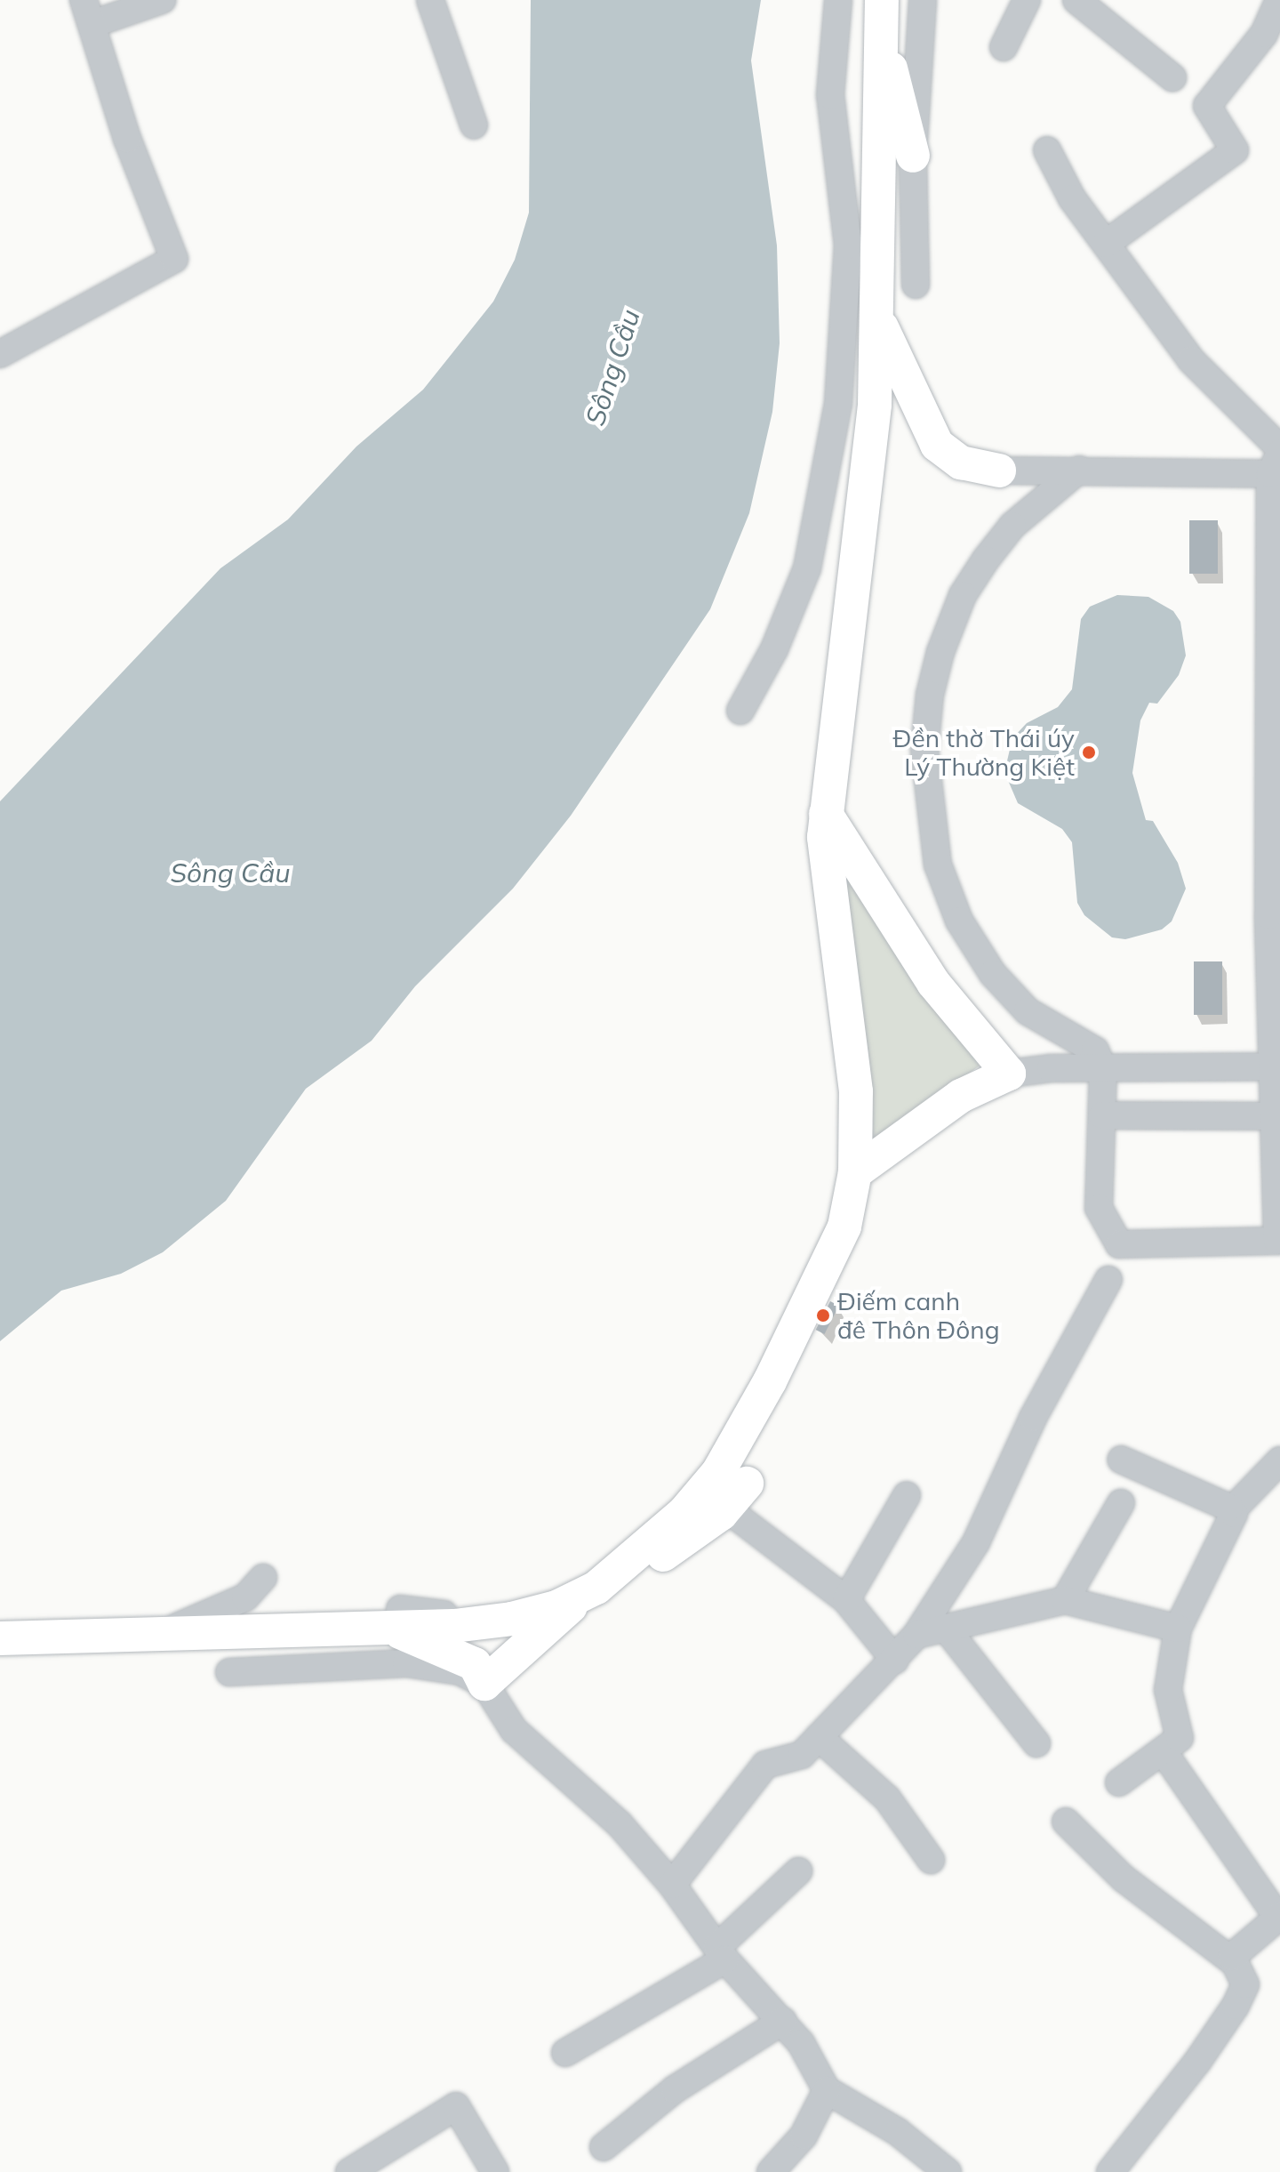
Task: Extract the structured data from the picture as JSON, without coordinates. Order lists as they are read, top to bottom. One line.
{"water":["Sông Cầu"],"places":["Đền thờ Thái úy Lý Thường Kiệt","Điếm canh đê Thôn Đông"]}
